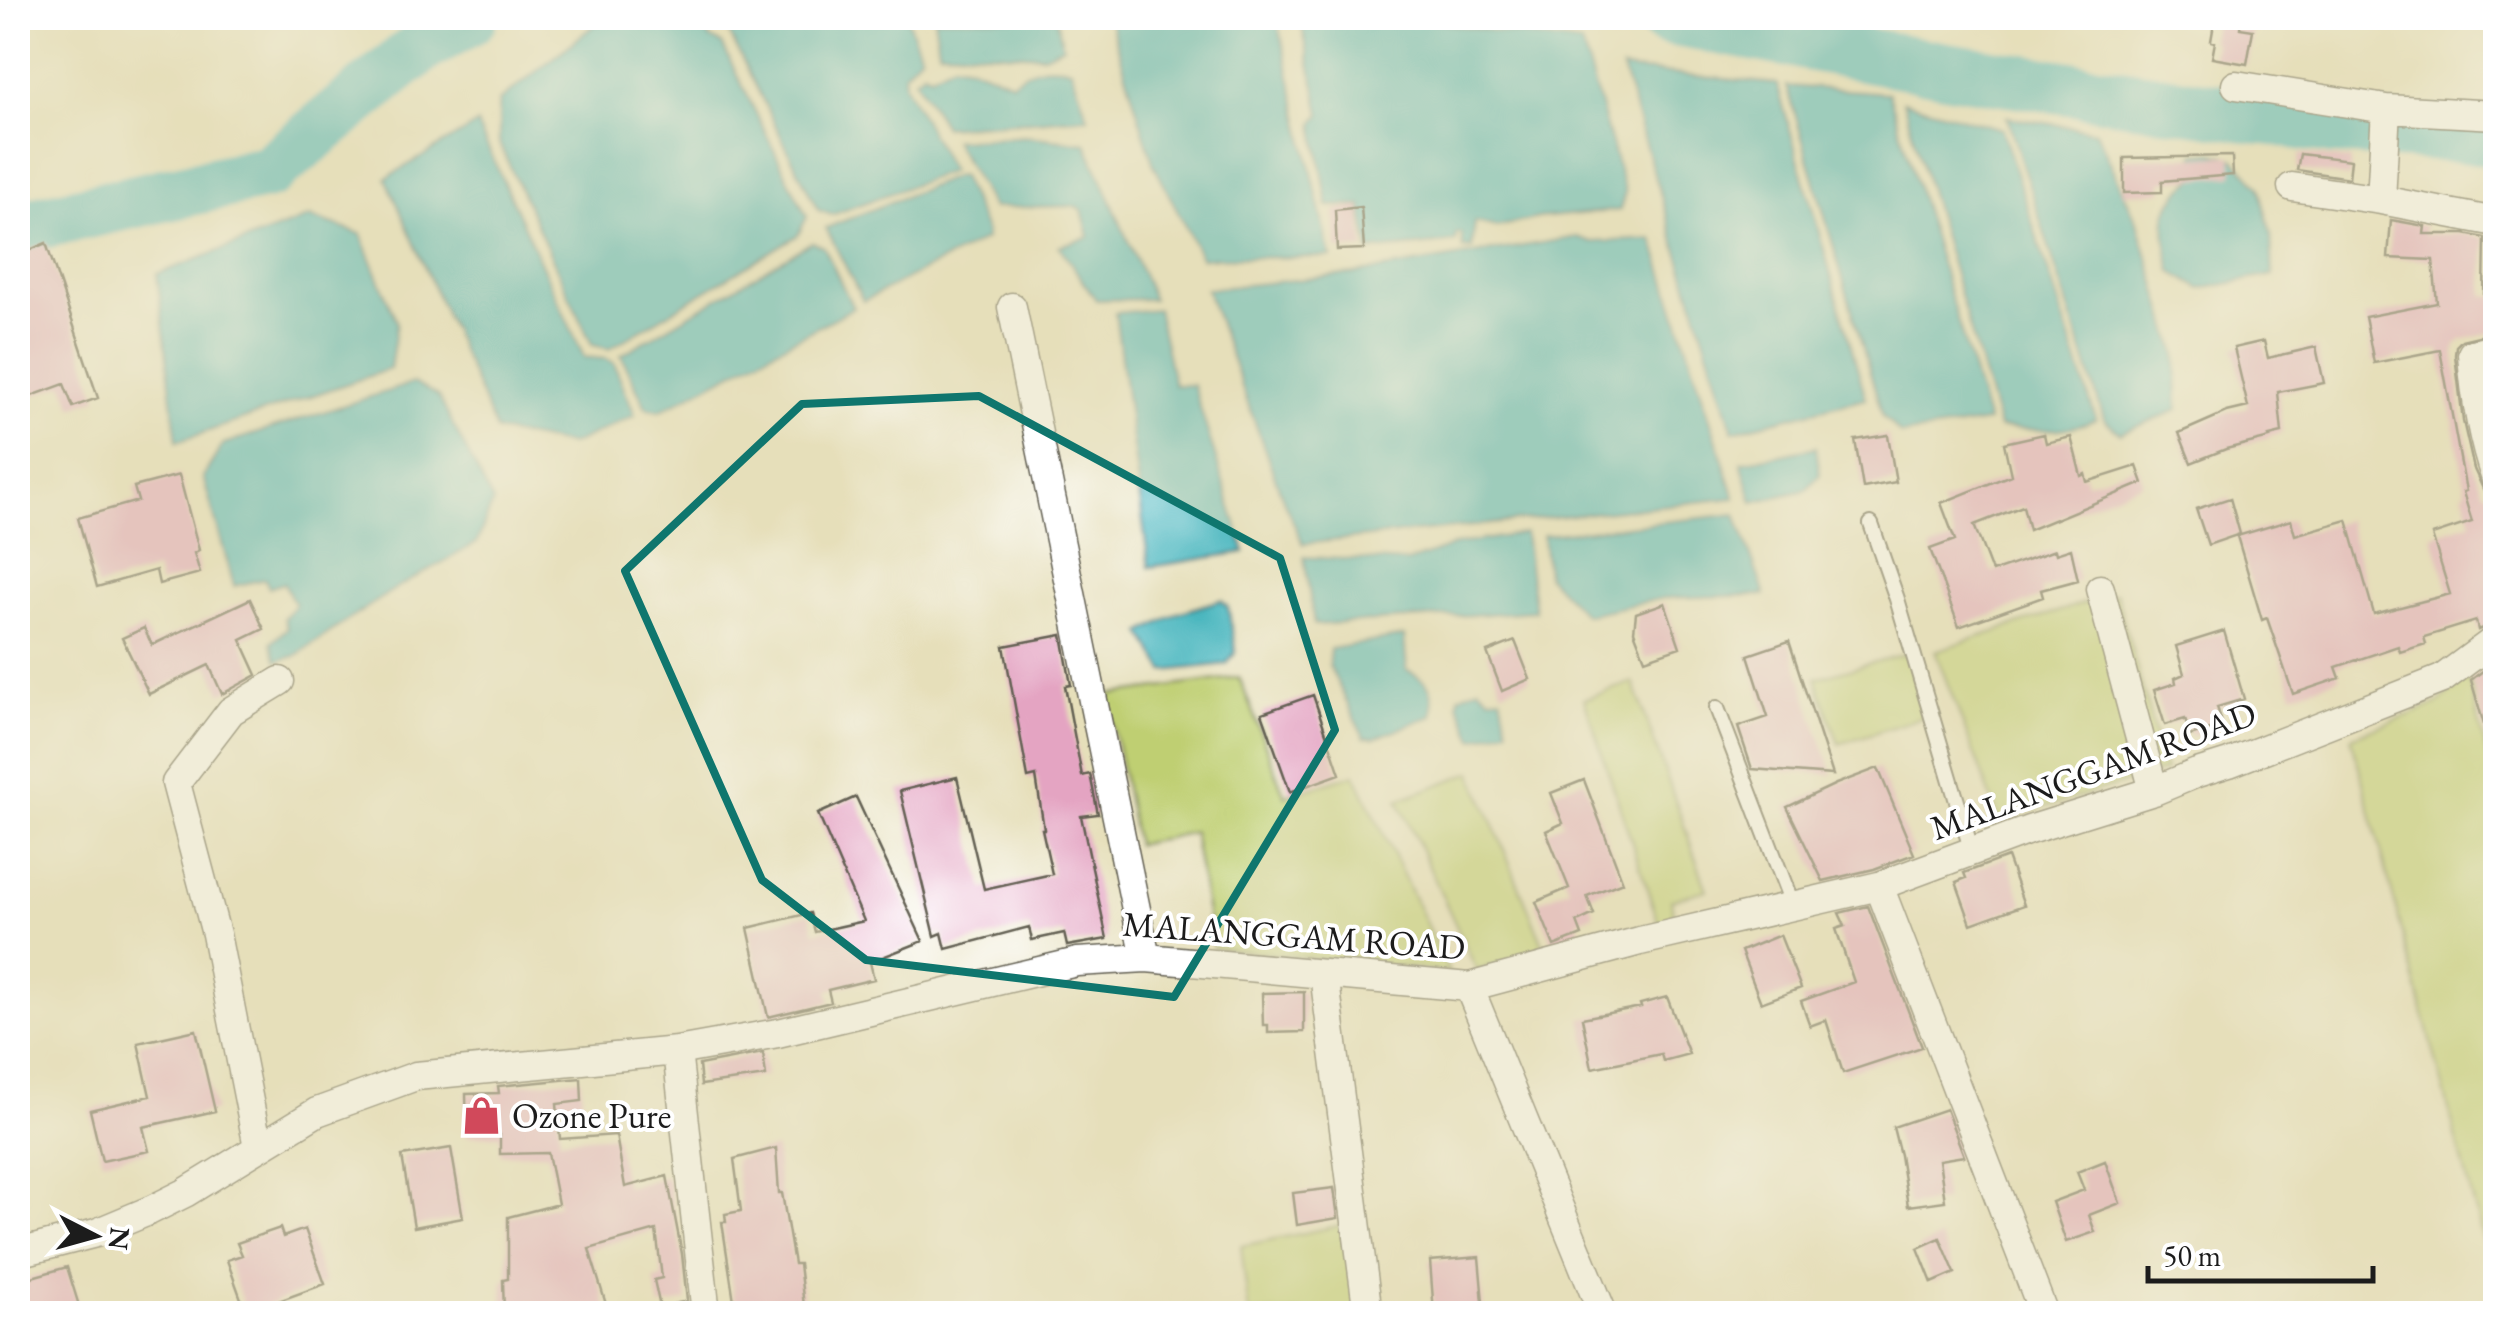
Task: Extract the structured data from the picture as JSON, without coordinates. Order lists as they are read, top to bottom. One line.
{"streets":{"street":["MALANGGAM ROAD"]},"places":{"shop":["Ozone Pure"]},"scale_bar":"50 m","north":"right"}
